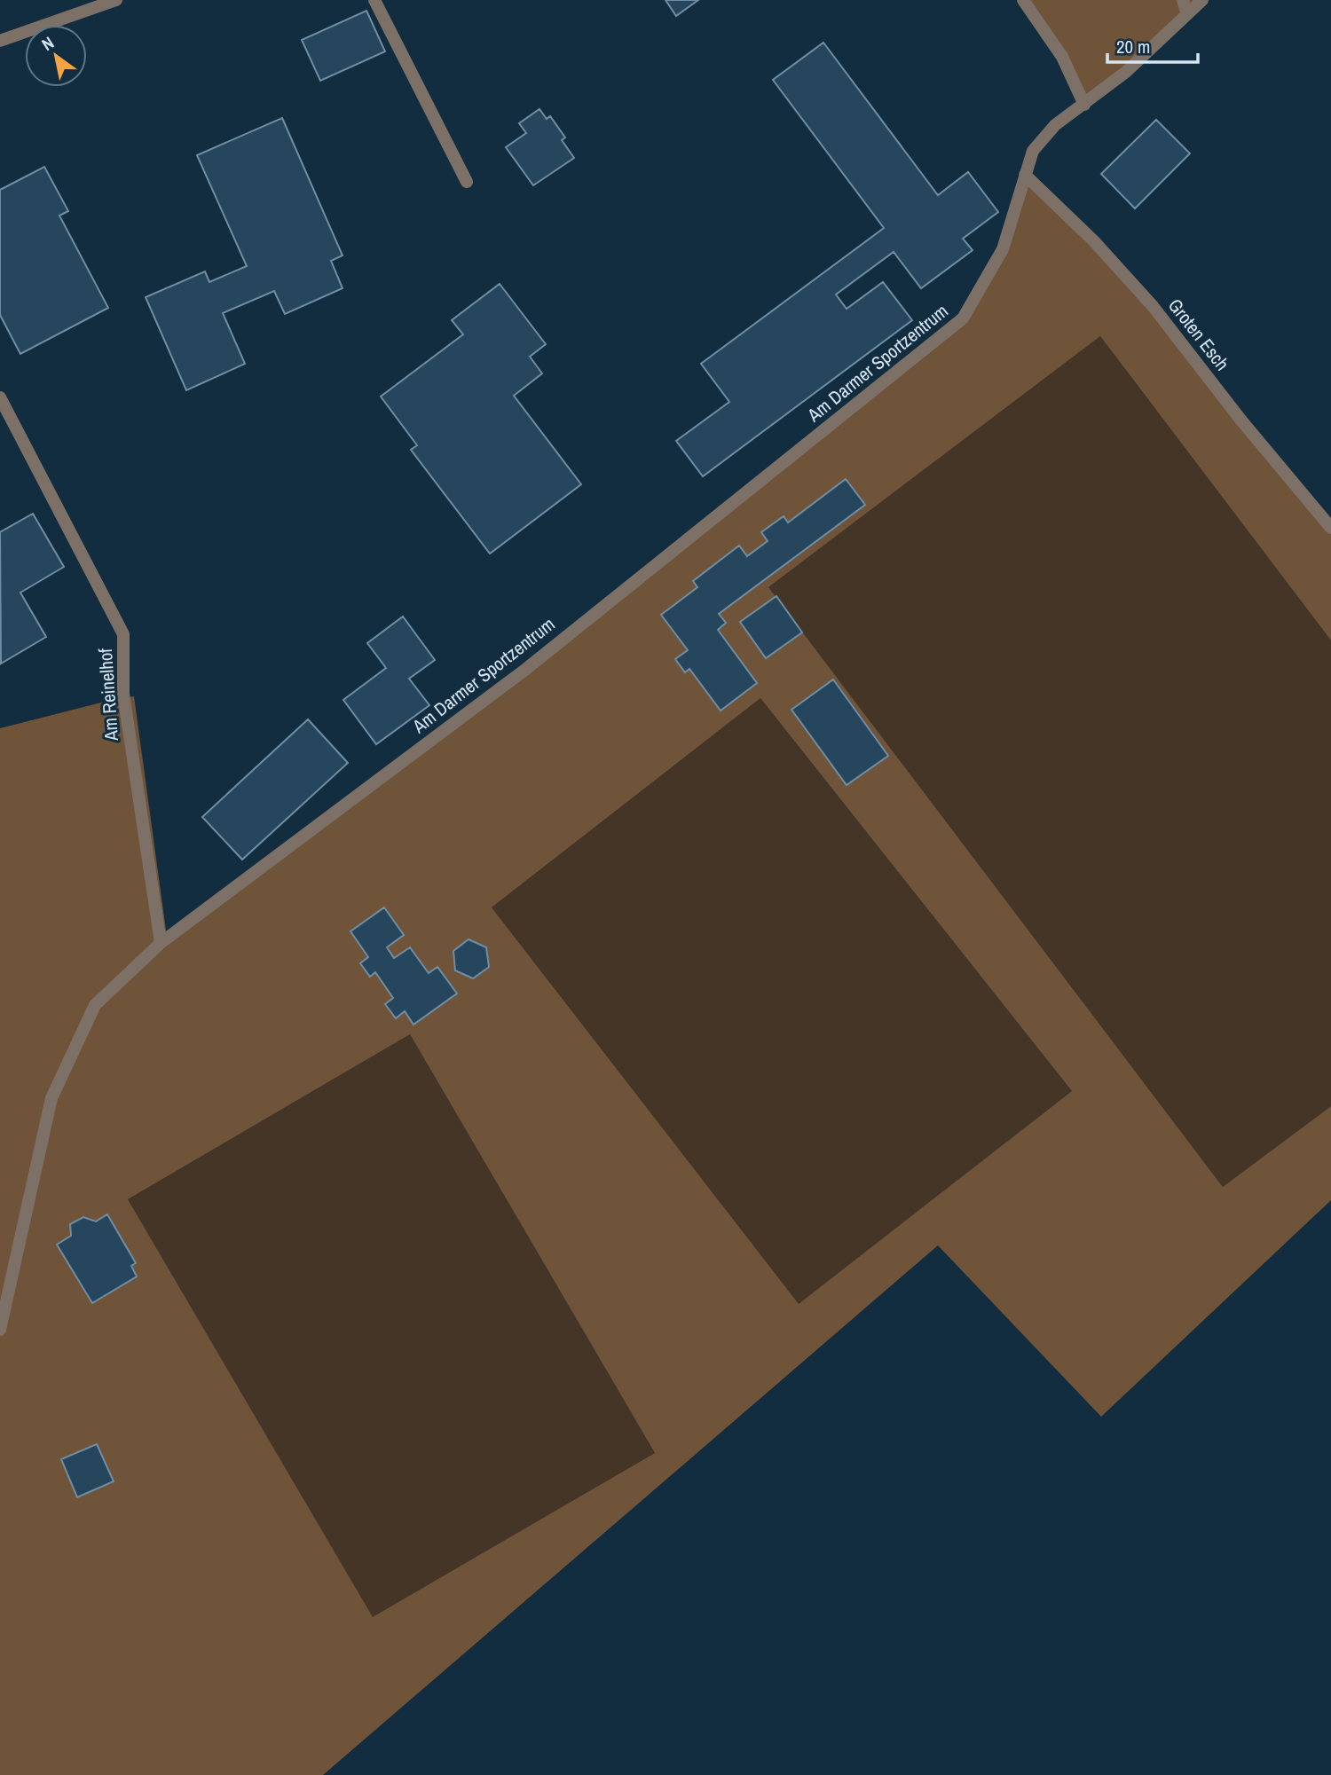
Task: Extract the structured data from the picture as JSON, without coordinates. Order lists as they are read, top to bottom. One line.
{"streets":{"street":["Groten Esch","Am Darmer Sportzentrum","Am Reinelhof"]},"crossings":[["Groten Esch","Am Darmer Sportzentrum"],["Am Darmer Sportzentrum","Am Reinelhof"]],"scale_bar":"20 m","north":"top left"}
